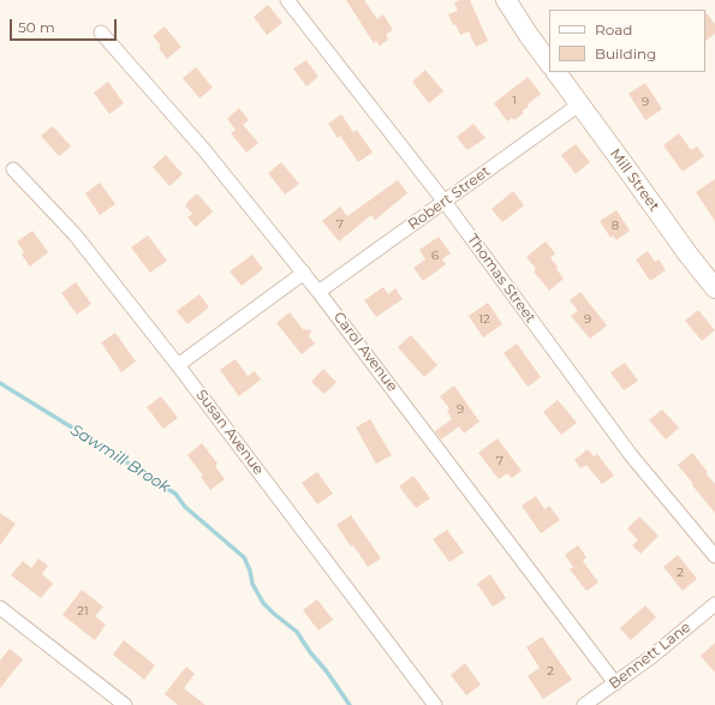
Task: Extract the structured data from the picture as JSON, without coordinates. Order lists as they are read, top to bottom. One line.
{"streets":{"street":["Mill Street","Robert Street","Thomas Street","Carol Avenue","Susan Avenue","Bennett Lane"]},"crossings":[["Mill Street","Robert Street"],["Robert Street","Thomas Street"],["Robert Street","Carol Avenue"],["Carol Avenue","Bennett Lane"]],"water":["Sawmill Brook"],"house_numbers":["1","9","7","8","6","12","9","9","7","2","21","2"],"legend":["Road","Building"],"scale_bar":"50 m"}
